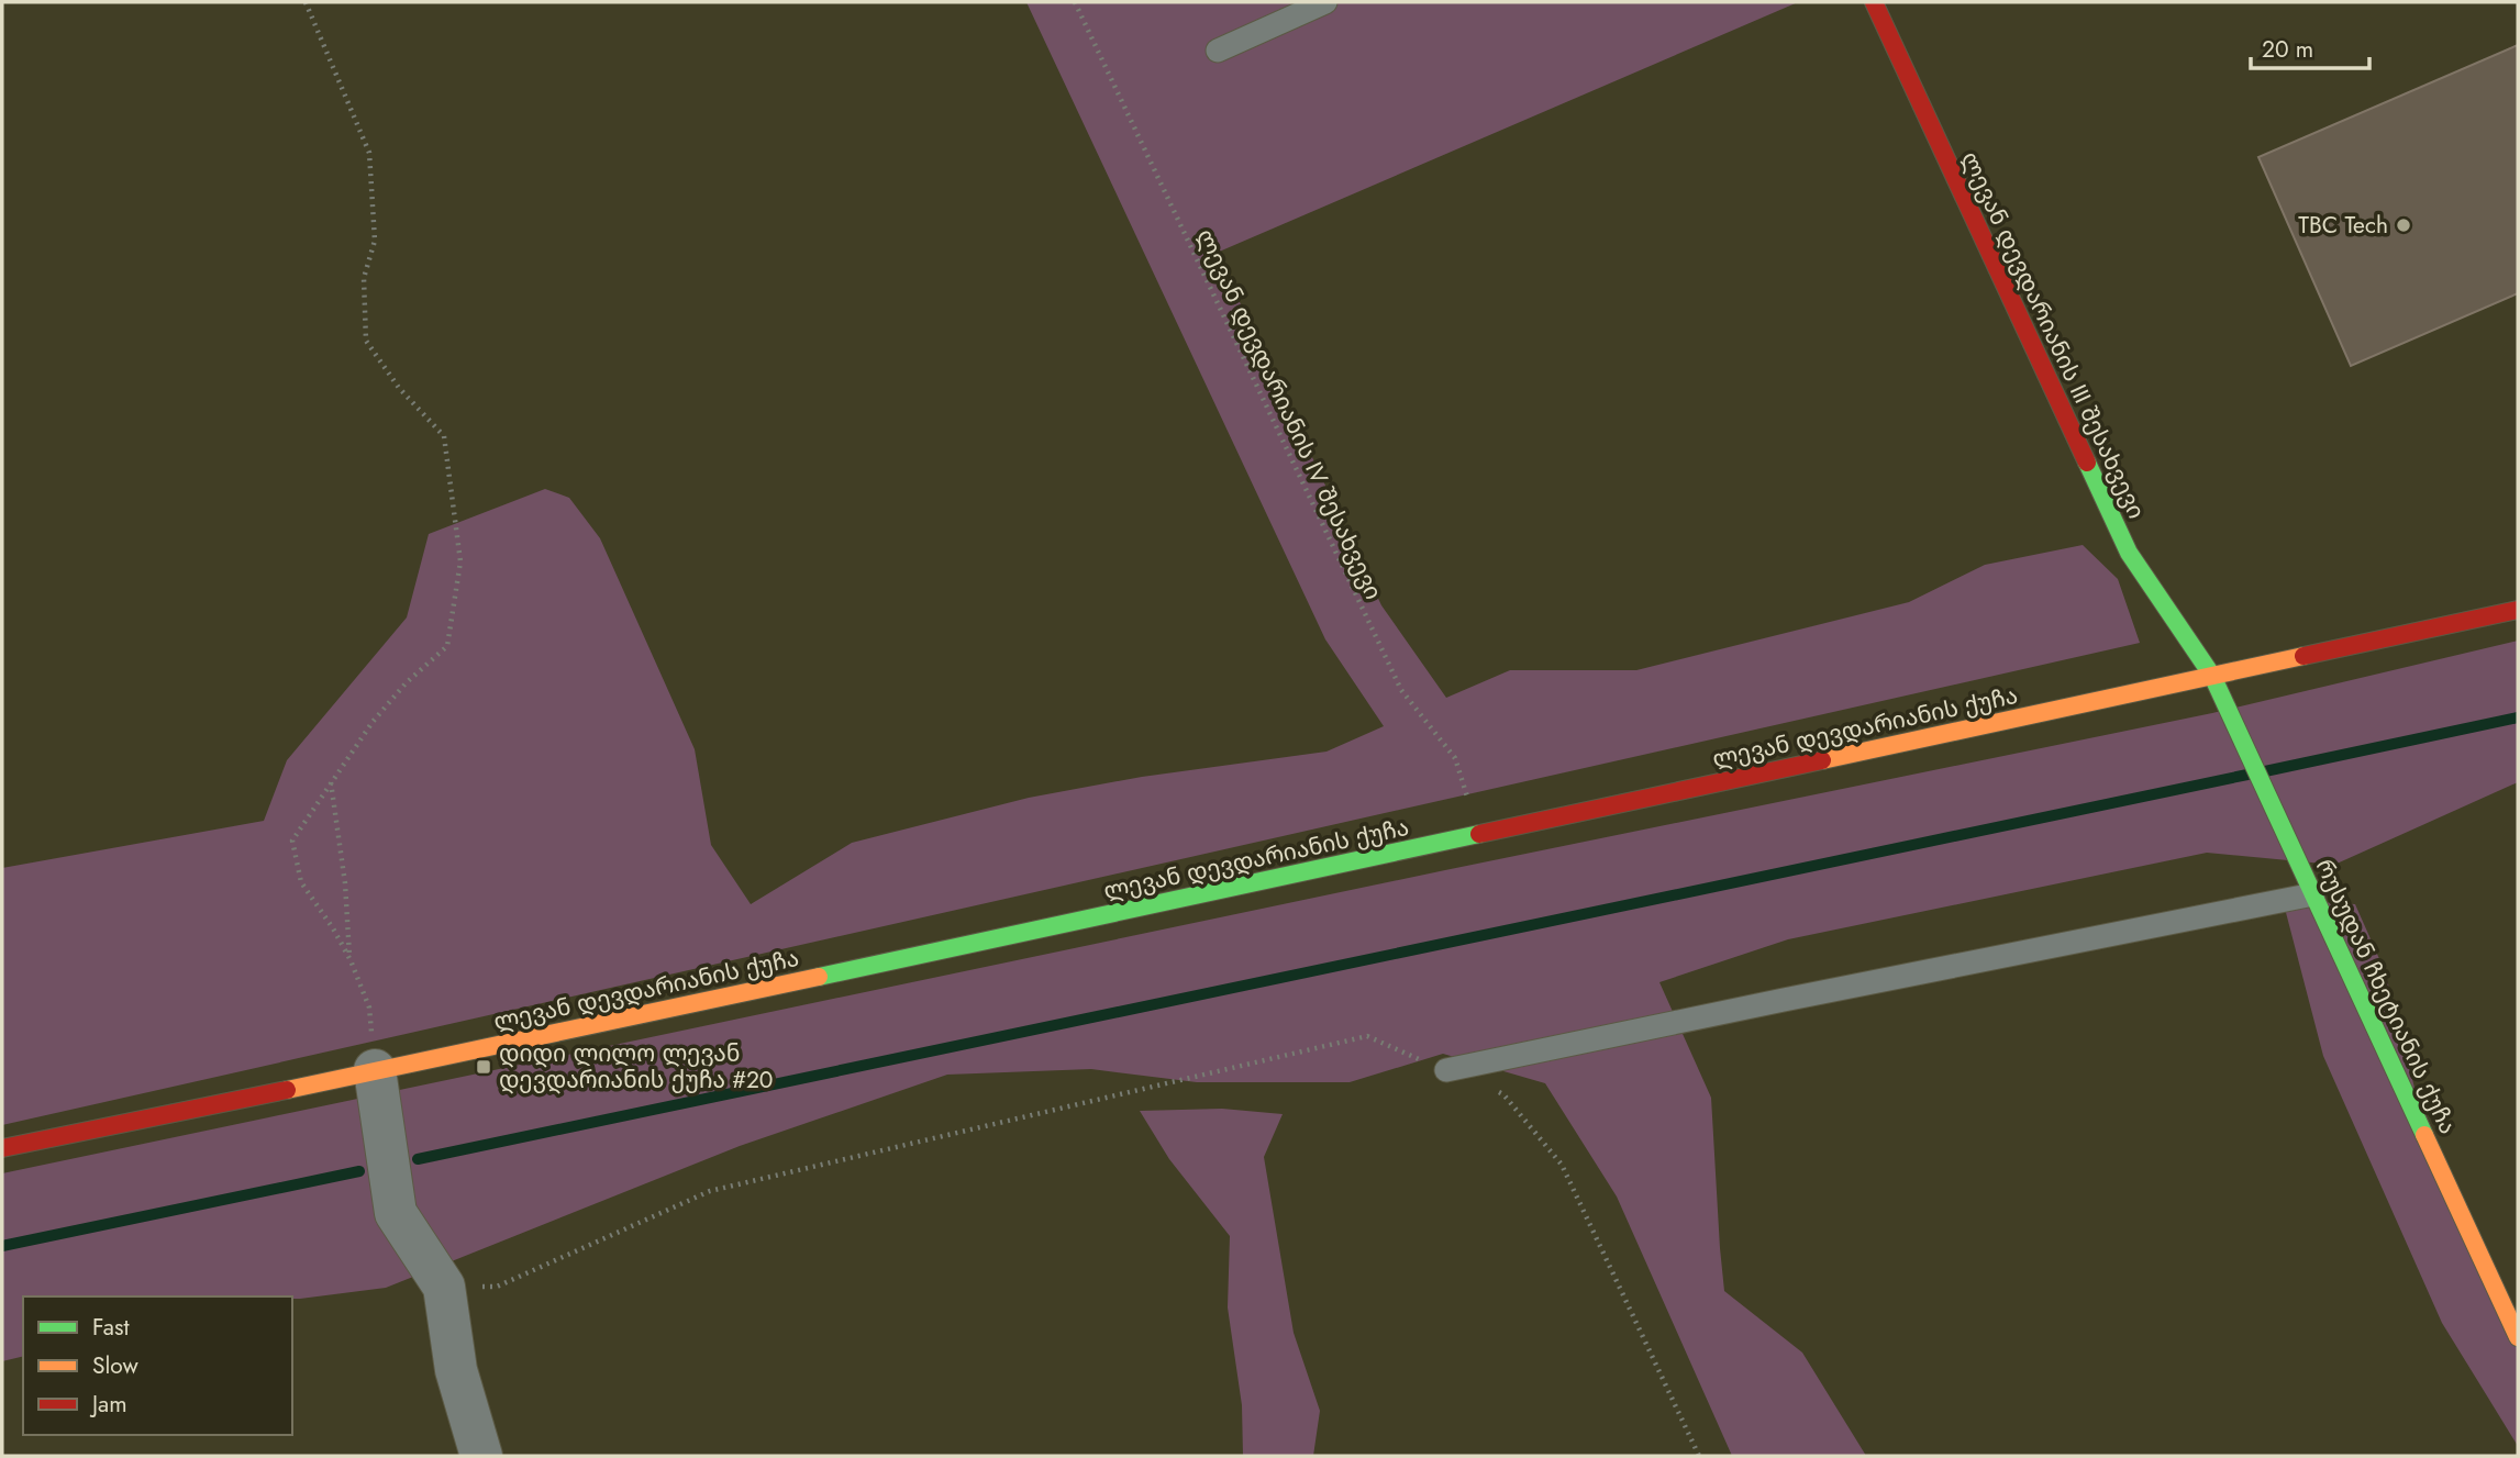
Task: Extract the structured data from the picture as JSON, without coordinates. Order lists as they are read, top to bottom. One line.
{"streets":{"main road":["ლევან დევდარიანის III შესახვევი","ლევან დევდარიანის ქუჩა","რუსუდან ჩხეტიანის ქუჩა"],"path":["ლევან დევდარიანის IV შესახვევი"]},"crossings":[["ლევან დევდარიანის III შესახვევი","ლევან დევდარიანის ქუჩა"],["ლევან დევდარიანის III შესახვევი","რუსუდან ჩხეტიანის ქუჩა"],["ლევან დევდარიანის IV შესახვევი","ლევან დევდარიანის ქუჩა"],["ლევან დევდარიანის ქუჩა","რუსუდან ჩხეტიანის ქუჩა"]],"places":{"other":["TBC Tech"],"transit":["დიდი ლილო ლევან დევდარიანის ქუჩა #20"]},"legend":["Fast","Slow","Jam"],"scale_bar":"20 m"}
